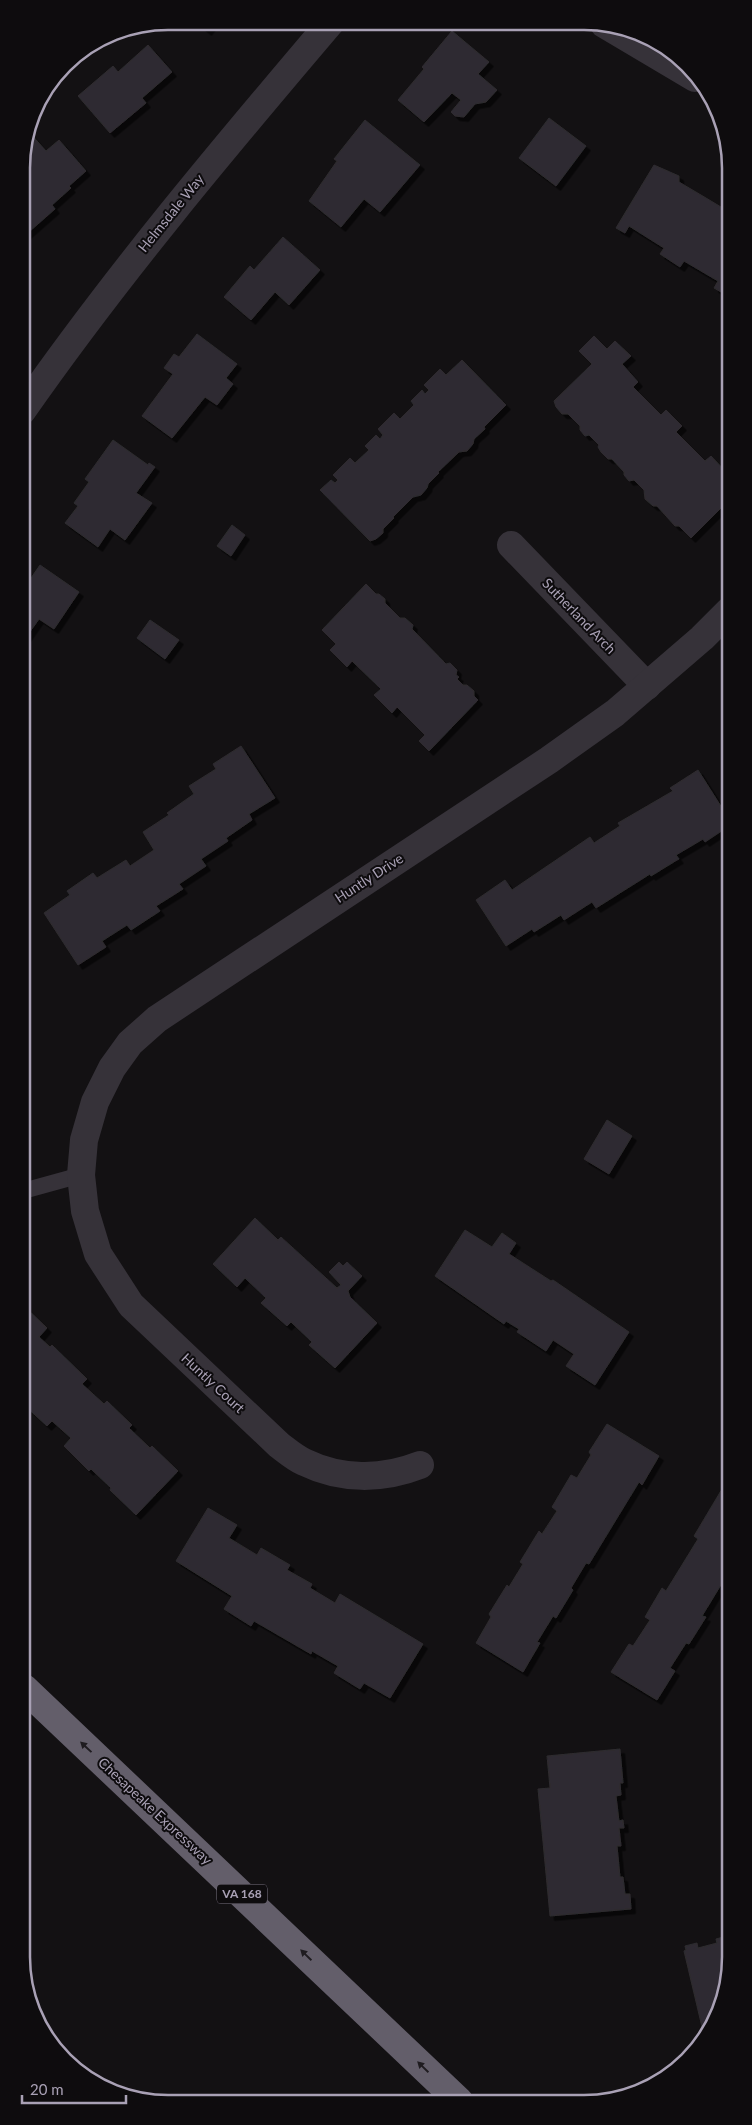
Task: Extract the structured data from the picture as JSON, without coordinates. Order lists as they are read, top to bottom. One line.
{"streets":{"highway":["Chesapeake Expressway","VA 168"],"street":["Helmsdale Way","Sutherland Arch","Huntly Drive","Huntly Court"]},"crossings":[["Sutherland Arch","Huntly Drive"],["Huntly Drive","Huntly Court"]],"one_way":["Chesapeake Expressway"],"scale_bar":"20 m"}
